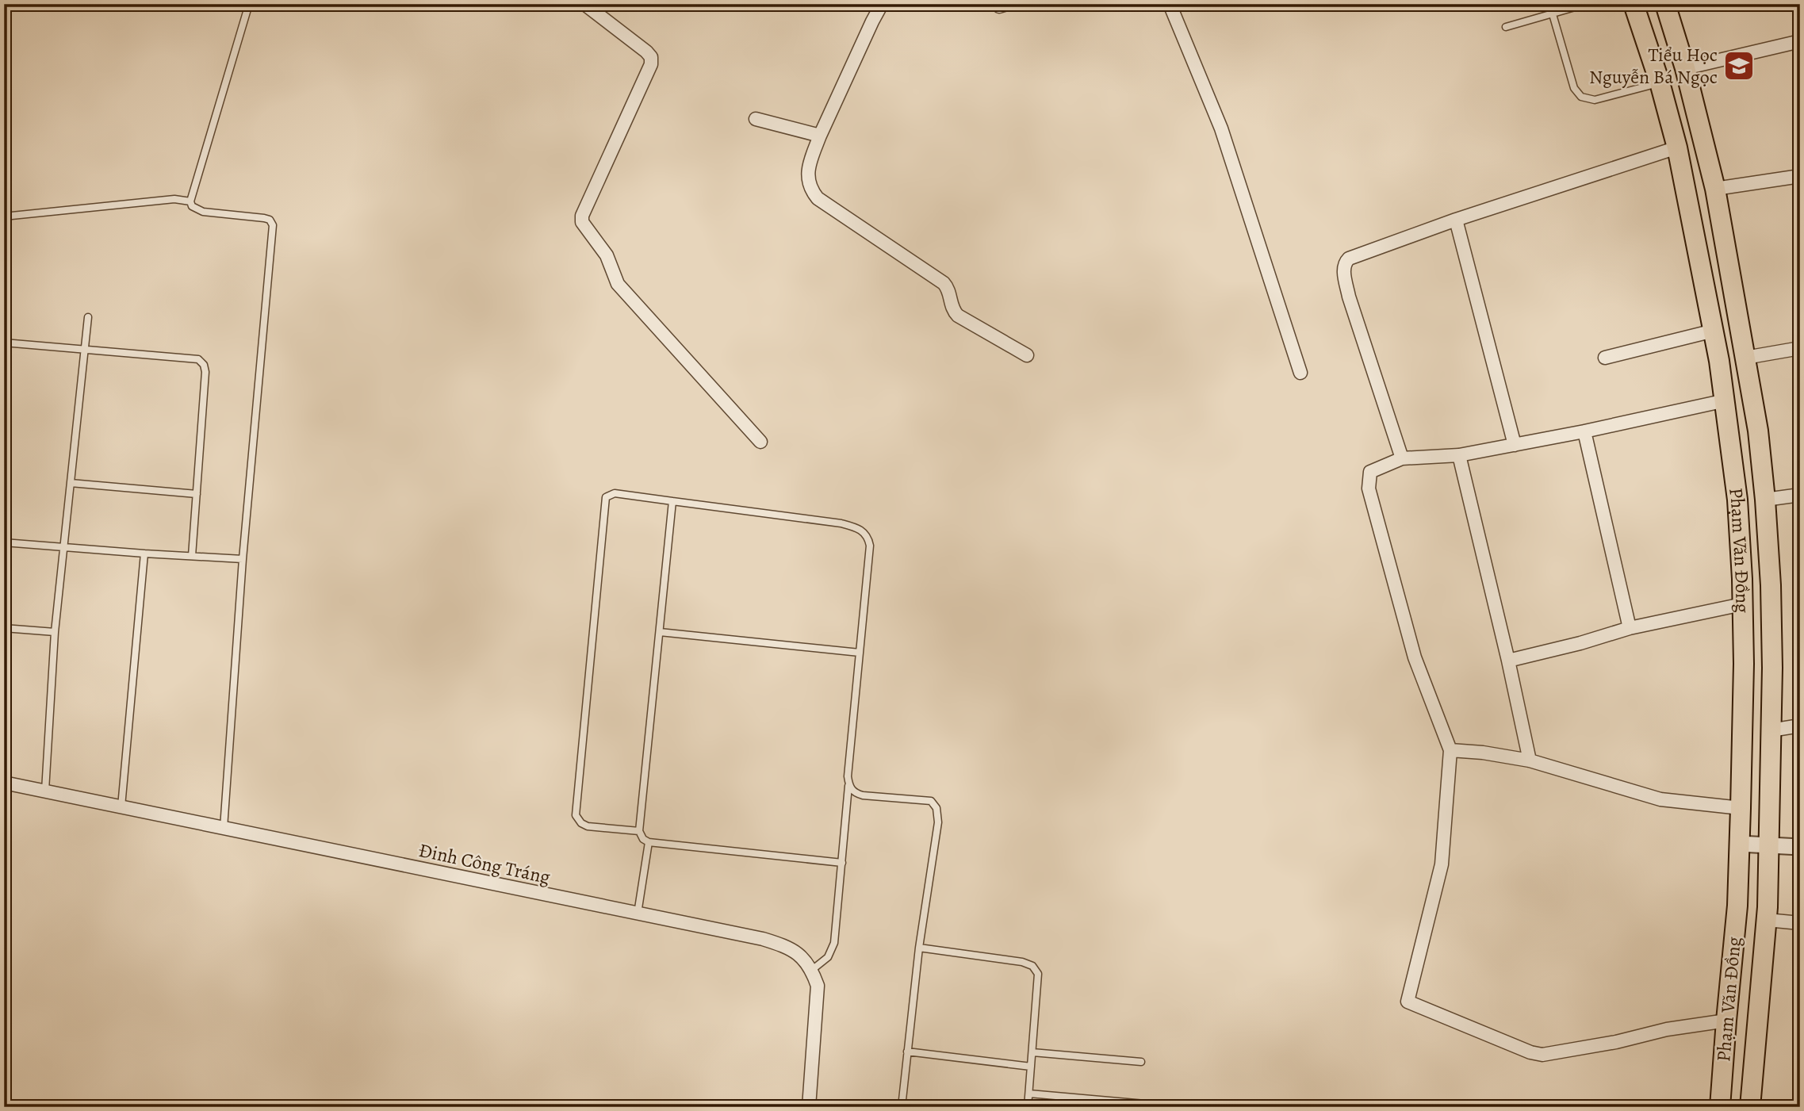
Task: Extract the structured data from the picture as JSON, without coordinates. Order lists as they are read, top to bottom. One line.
{"streets":{"main road":["Phạm Văn Đồng"],"street":["Đinh Công Tráng"]},"places":{"school or university":["Tiểu Học Nguyễn Bá Ngọc"]}}
